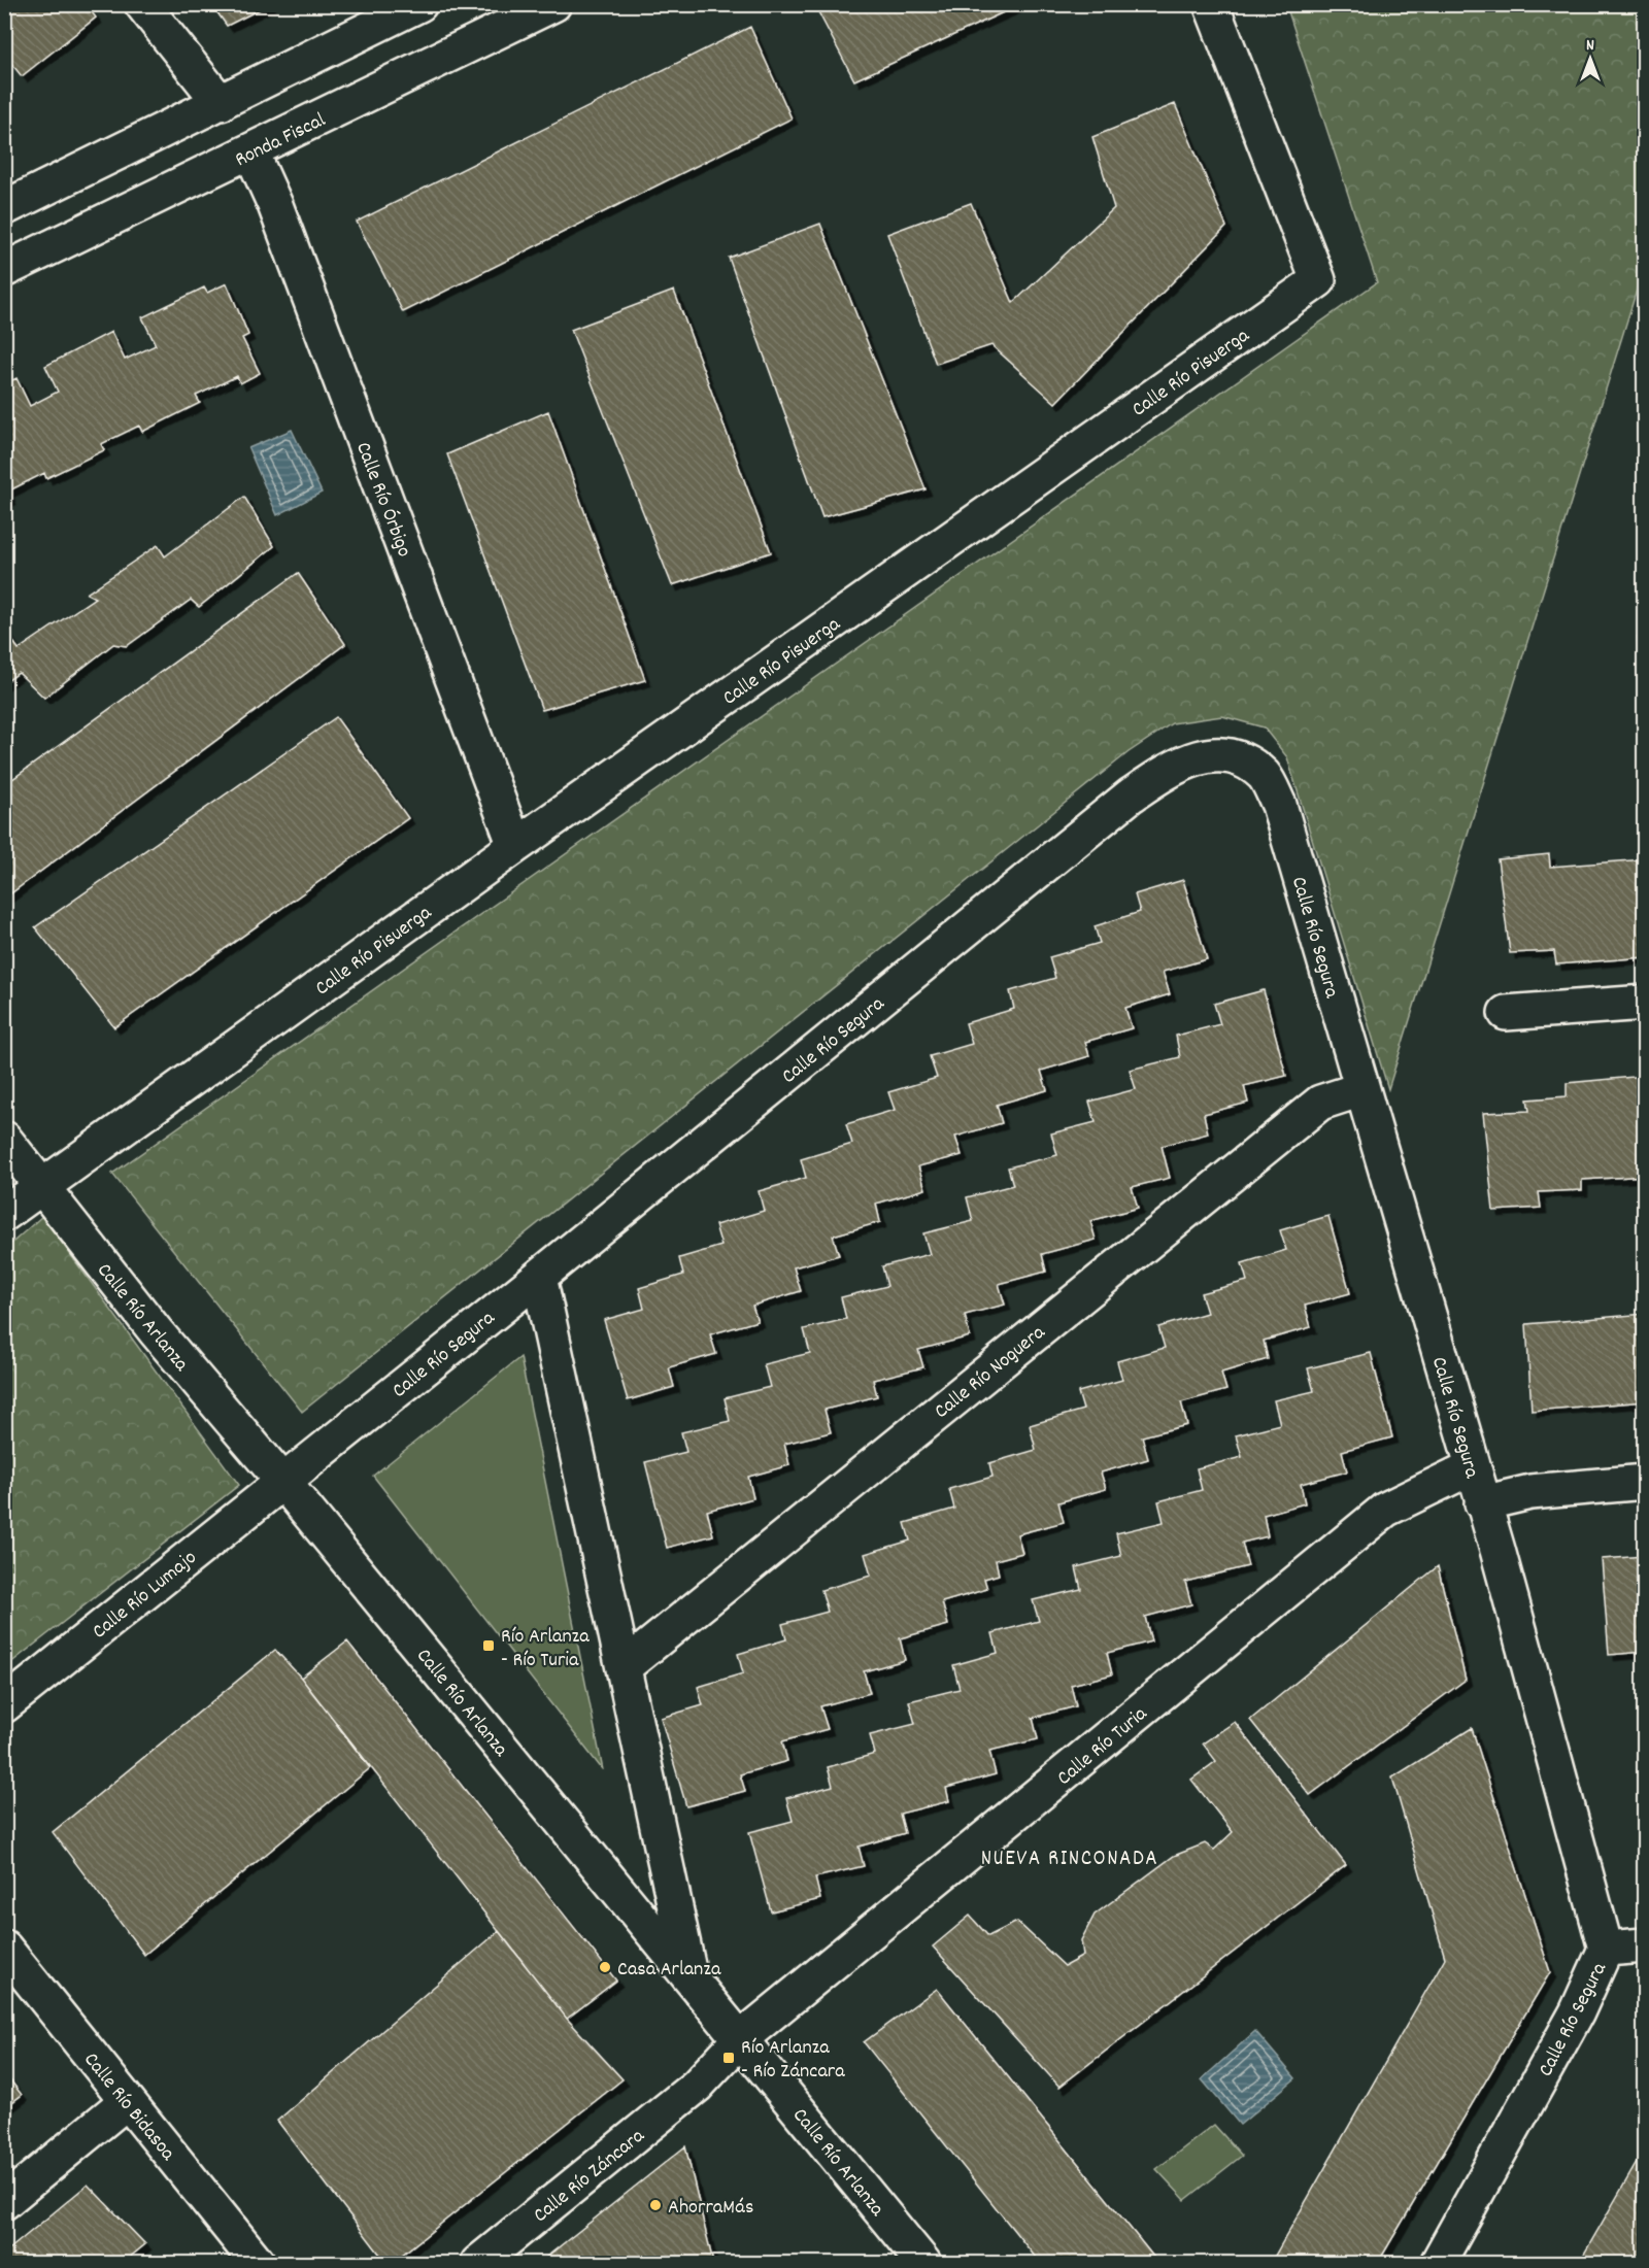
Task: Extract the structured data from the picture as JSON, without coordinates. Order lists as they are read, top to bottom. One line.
{"streets":{"street":["Ronda Fiscal","Calle Río Pisuerga","Calle Río Órbigo","Calle Río Segura","Calle Río Arlanza","Calle Río Noguera","Calle Río Lumajo","Calle Río Turia","Calle Río Bidasoa","Calle Río Záncara"]},"crossings":[["Ronda Fiscal","Calle Río Órbigo"],["Calle Río Pisuerga","Calle Río Órbigo"],["Calle Río Pisuerga","Calle Río Arlanza"],["Calle Río Segura","Calle Río Arlanza"],["Calle Río Segura","Calle Río Noguera"],["Calle Río Segura","Calle Río Lumajo"],["Calle Río Segura","Calle Río Turia"],["Calle Río Arlanza","Calle Río Lumajo"],["Calle Río Arlanza","Calle Río Turia"],["Calle Río Turia","Calle Río Záncara"]],"districts":["NUEVA RINCONADA"],"places":{"transit":["Río Arlanza - Río Turia","Río Arlanza - Río Záncara"],"other":["Casa Arlanza","AhorraMás"]},"north":"top"}
